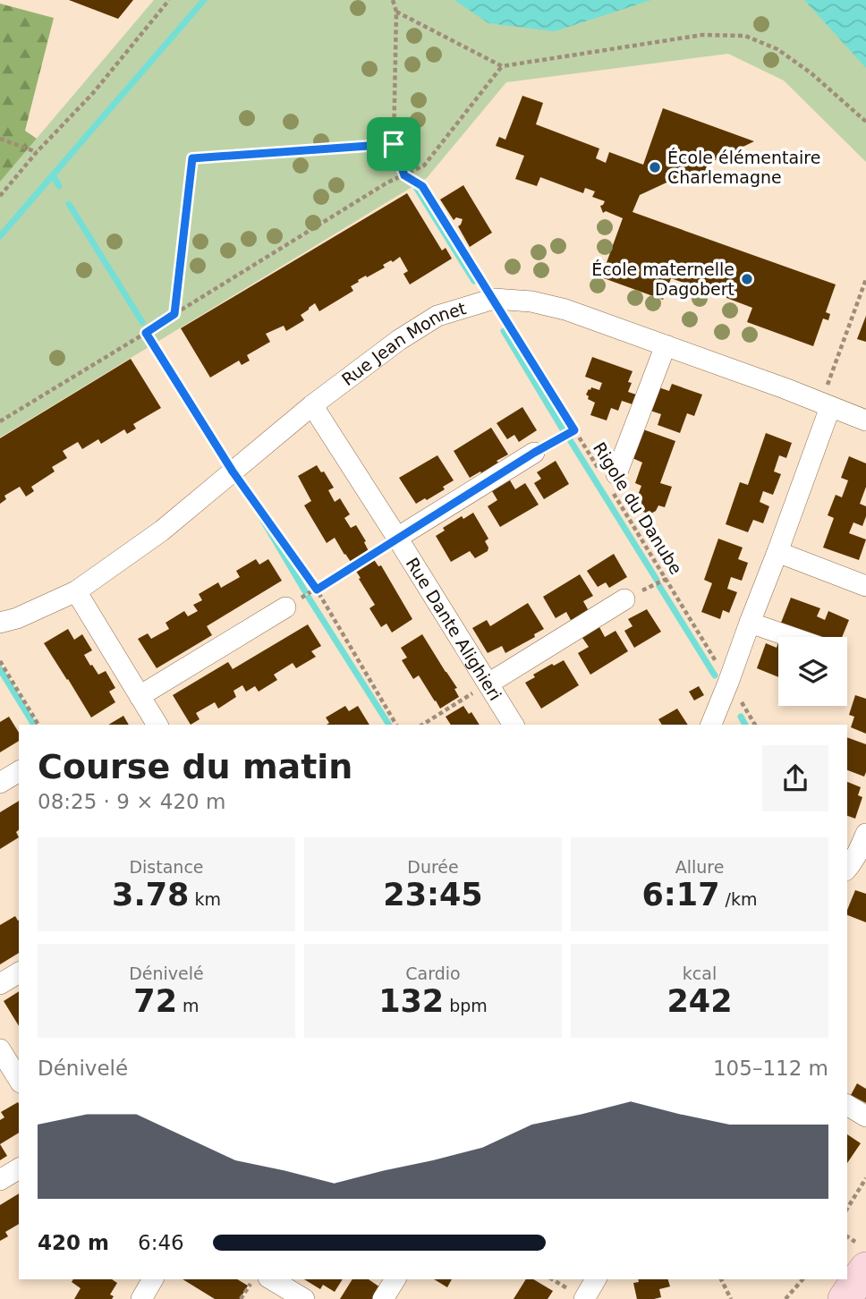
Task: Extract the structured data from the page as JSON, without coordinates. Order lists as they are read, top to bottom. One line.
{"streets":{"street":["Rue Jean Monnet","Rue Dante Alighieri"],"path":["Rigole du Danube"]},"crossings":[["Rue Jean Monnet","Rigole du Danube"],["Rue Jean Monnet","Rue Dante Alighieri"]],"places":["École élémentaire Charlemagne","École maternelle Dagobert"],"page":{"heading":["Course du matin","08:25 · 9 × 420 m"],"stats":[["Distance","3.78 km"],["Durée","23:45"],["Allure","6:17 /km"],["Dénivelé","72 m"],["Cardio","132 bpm"],["kcal","242"]],"chart":["Dénivelé","105–112 m"],"list":[{"name":"420 m","note":"6:46"}]}}
